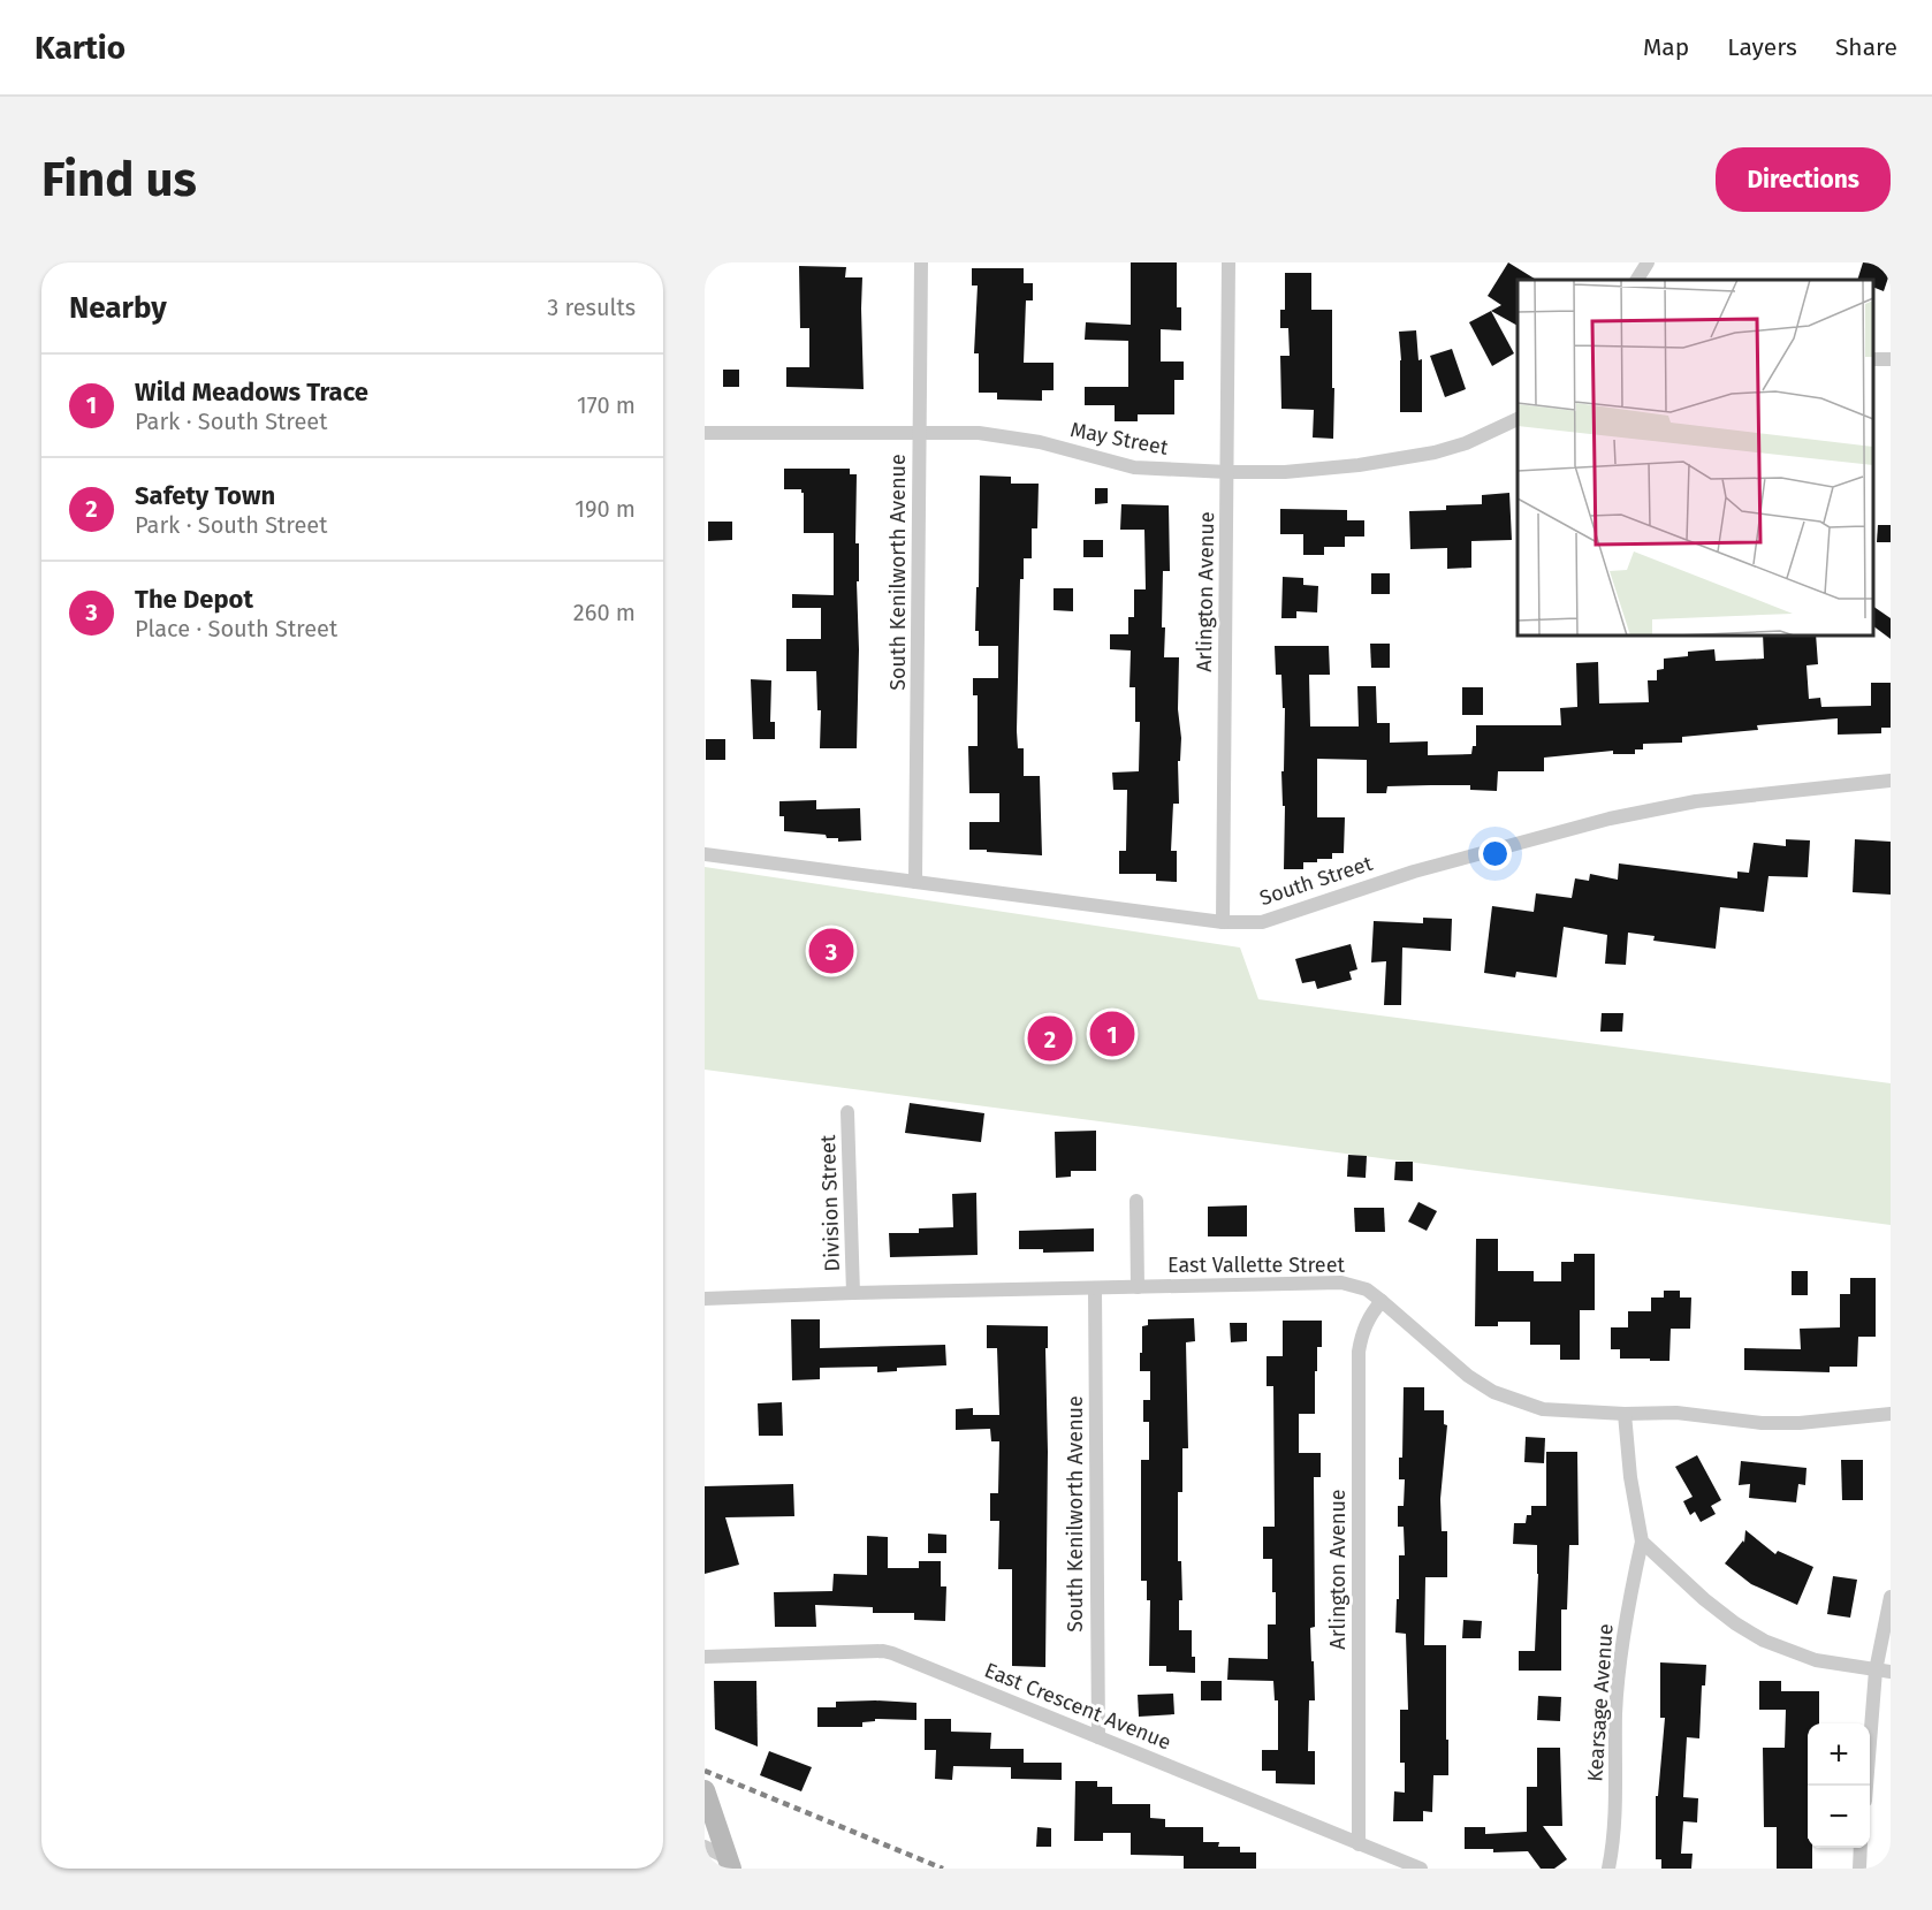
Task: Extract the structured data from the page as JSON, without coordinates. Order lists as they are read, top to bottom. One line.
{"streets":{"street":["May Street","South Kenilworth Avenue","Arlington Avenue","South Street","Division Street","East Vallette Street","Kearsage Avenue","East Crescent Avenue"]},"crossings":[["May Street","South Kenilworth Avenue"],["May Street","Arlington Avenue"],["South Kenilworth Avenue","South Street"],["South Kenilworth Avenue","East Vallette Street"],["South Kenilworth Avenue","East Crescent Avenue"],["Arlington Avenue","South Street"],["Arlington Avenue","East Vallette Street"],["Arlington Avenue","East Crescent Avenue"],["Division Street","East Vallette Street"]],"page":{"header":"Kartio","nav":["Map","Layers","Share"],"buttons":"Directions","title":"Find us","heading":["Nearby","3 results"],"list":[{"mark":"1","name":"Wild Meadows Trace","note":"Park · South Street","value":"170 m"},{"mark":"2","name":"Safety Town","note":"Park · South Street","value":"190 m"},{"mark":"3","name":"The Depot","note":"Place · South Street","value":"260 m"}],"pins":["3","1","2"],"map_buttons":["+","−"]}}
